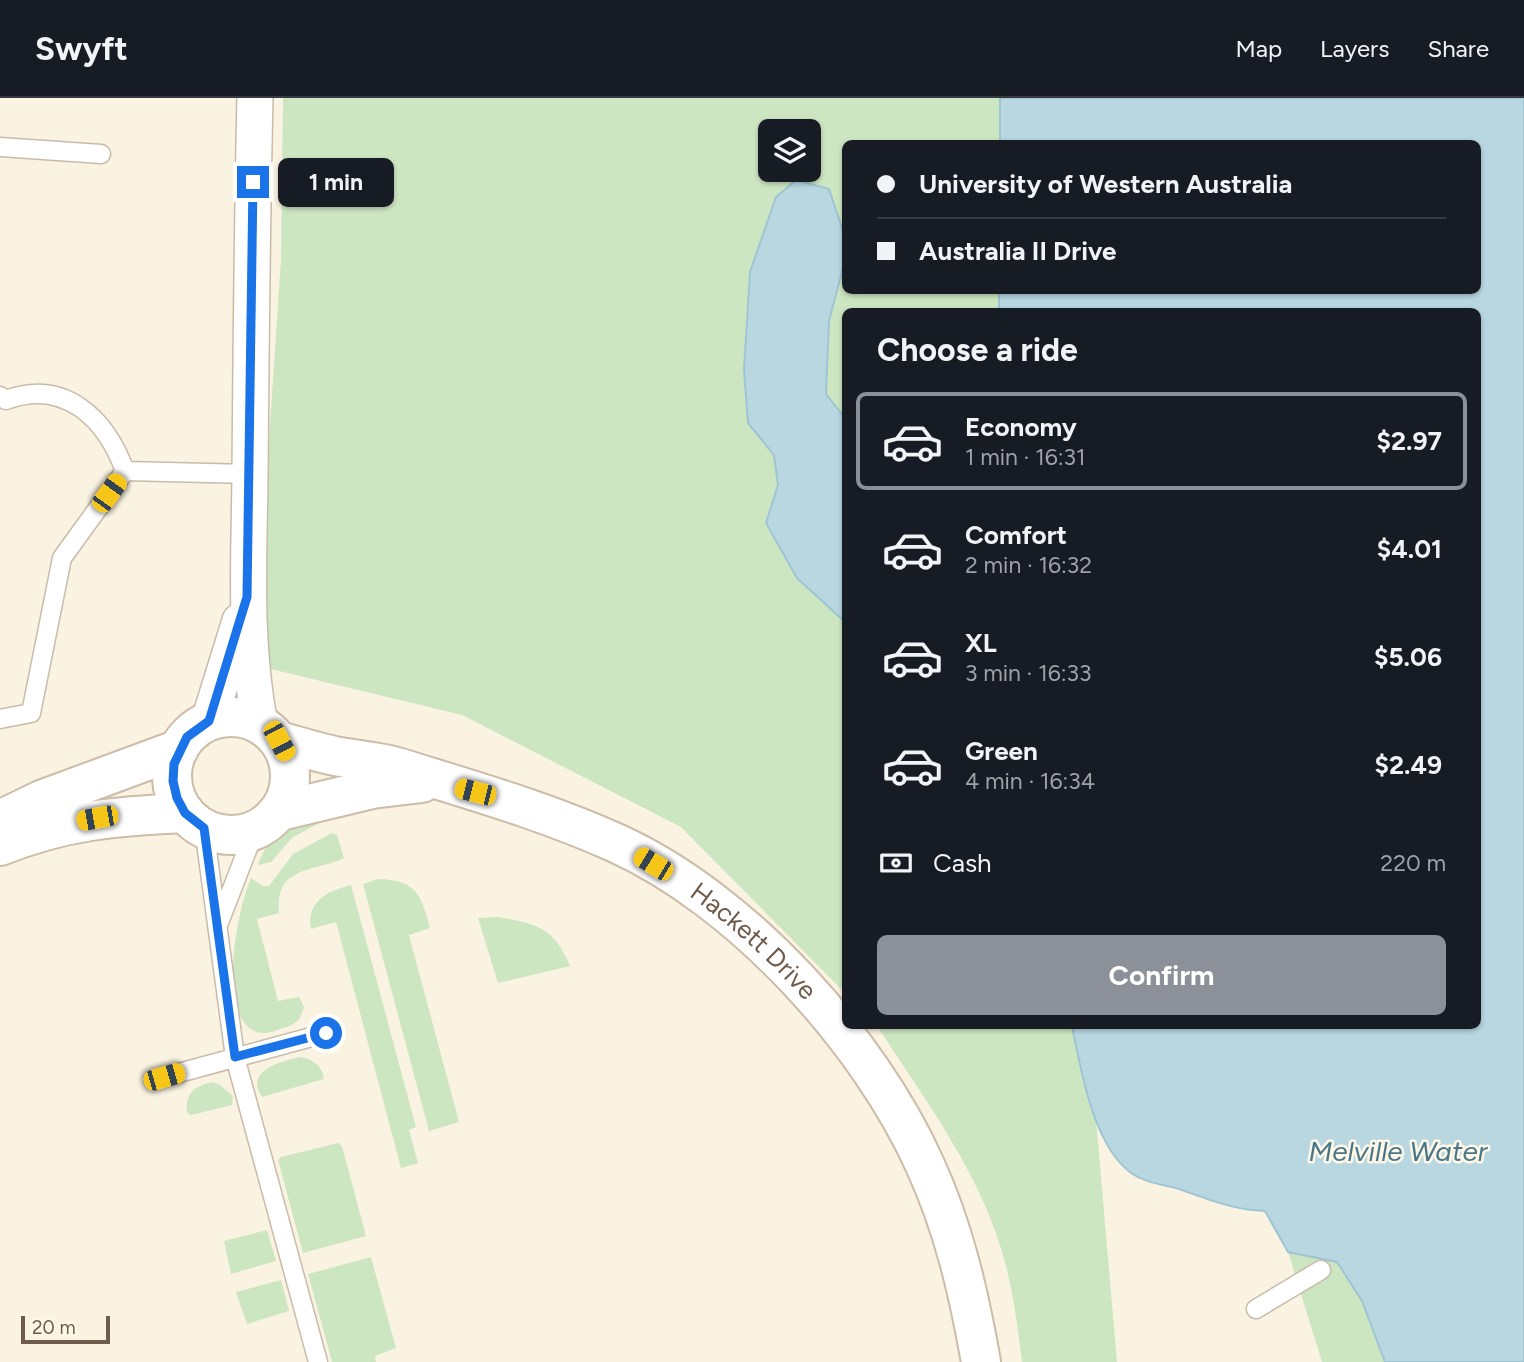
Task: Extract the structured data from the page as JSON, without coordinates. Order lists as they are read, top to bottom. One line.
{"streets":{"main road":["Hackett Drive"]},"water":["Melville Water"],"scale_bar":"20 m","page":{"header":"Swyft","nav":["Map","Layers","Share"],"banner":["University of Western Australia","Australia II Drive"],"bubble":"1 min","heading":"Choose a ride","list":[{"name":"Economy","note":"1 min · 16:31","value":"$2.97"},{"name":"Comfort","note":"2 min · 16:32","value":"$4.01"},{"name":"XL","note":"3 min · 16:33","value":"$5.06"},{"name":"Green","note":"4 min · 16:34","value":"$2.49"}],"pay":["Cash","220 m"],"buttons":"Confirm","scale":"20 m"}}
